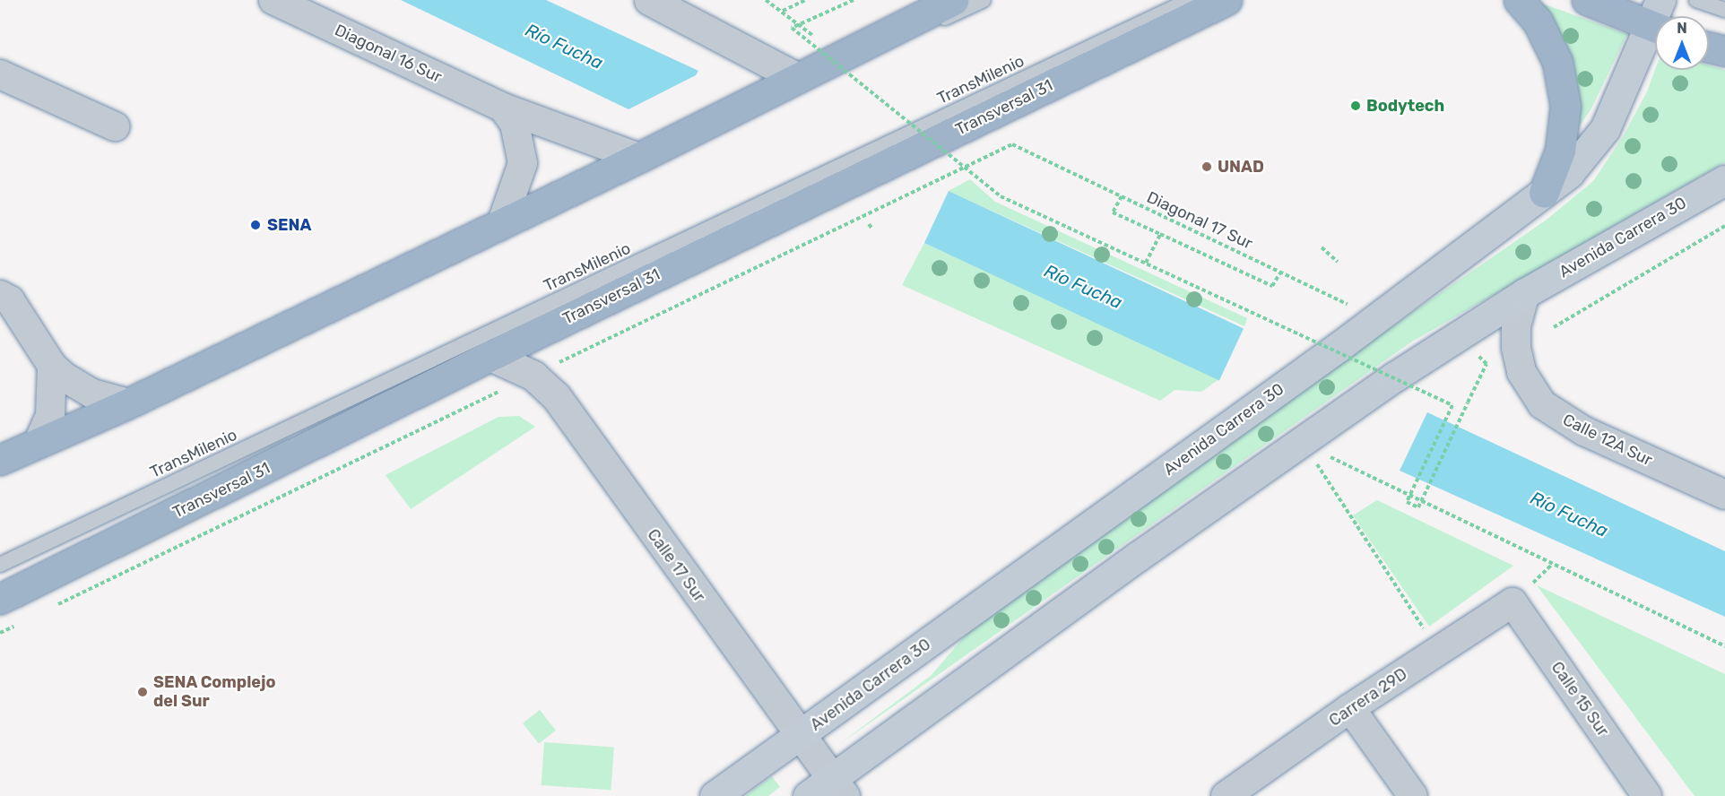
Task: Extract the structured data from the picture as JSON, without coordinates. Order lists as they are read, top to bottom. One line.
{"streets":{"highway":["Transversal 31"],"main road":["Avenida Carrera 30"],"street":["Diagonal 16 Sur","Calle 12A Sur","Calle 17 Sur","Carrera 29D","Calle 15 Sur"],"lane":["TransMilenio"],"path":["Diagonal 17 Sur"]},"crossings":[["Transversal 31","Calle 17 Sur"],["Diagonal 17 Sur","Avenida Carrera 30"],["Diagonal 17 Sur","Calle 17 Sur"],["Avenida Carrera 30","Calle 12A Sur"],["Avenida Carrera 30","Calle 17 Sur"],["Carrera 29D","Calle 15 Sur"]],"water":["Río Fucha"],"places":["Bodytech","UNAD","SENA","SENA Complejo del Sur"],"north":"top"}
